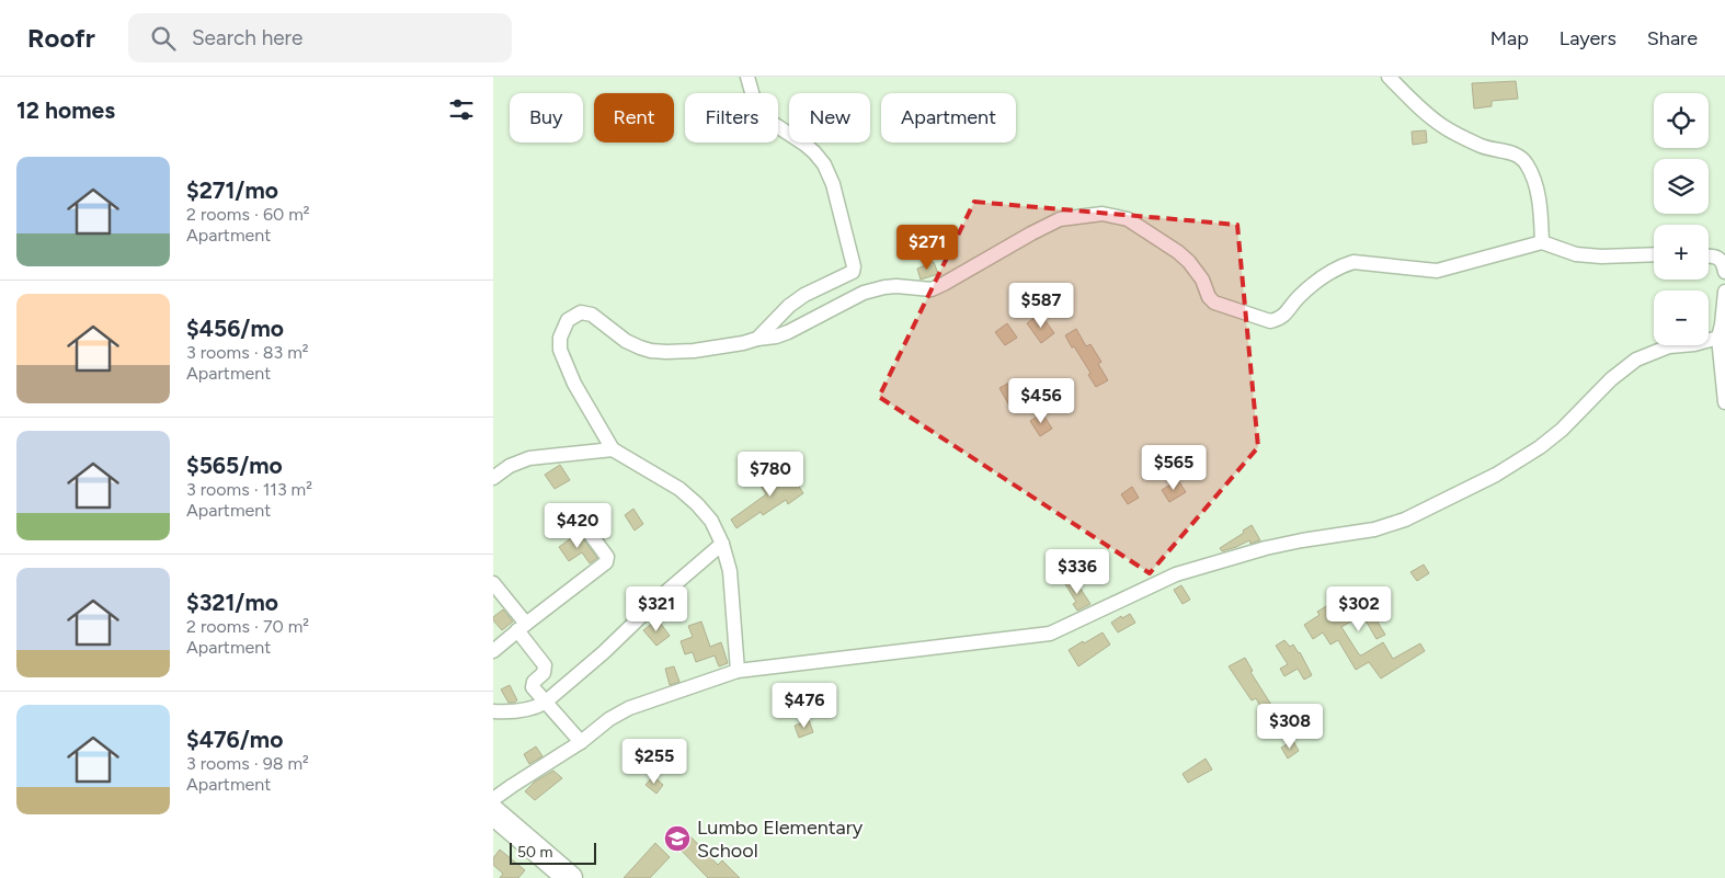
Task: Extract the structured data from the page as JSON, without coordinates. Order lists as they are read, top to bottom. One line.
{"places":{"school or university":["Lumbo Elementary School"]},"scale_bar":"50 m","page":{"header":"Roofr","search":"Search here","nav":["Map","Layers","Share"],"heading":"12 homes","map_buttons":["+","−"],"chip":["Buy","Rent","Filters","New","Apartment"],"list":[{"name":"$271/mo","note":"2 rooms · 60 m² · Apartment"},{"name":"$456/mo","note":"3 rooms · 83 m² · Apartment"},{"name":"$565/mo","note":"3 rooms · 113 m² · Apartment"},{"name":"$321/mo","note":"2 rooms · 70 m² · Apartment"},{"name":"$476/mo","note":"3 rooms · 98 m² · Apartment"}],"price":["$271","$587","$456","$565","$780","$420","$336","$321","$302","$476","$308","$255"],"scale":"50 m"}}
